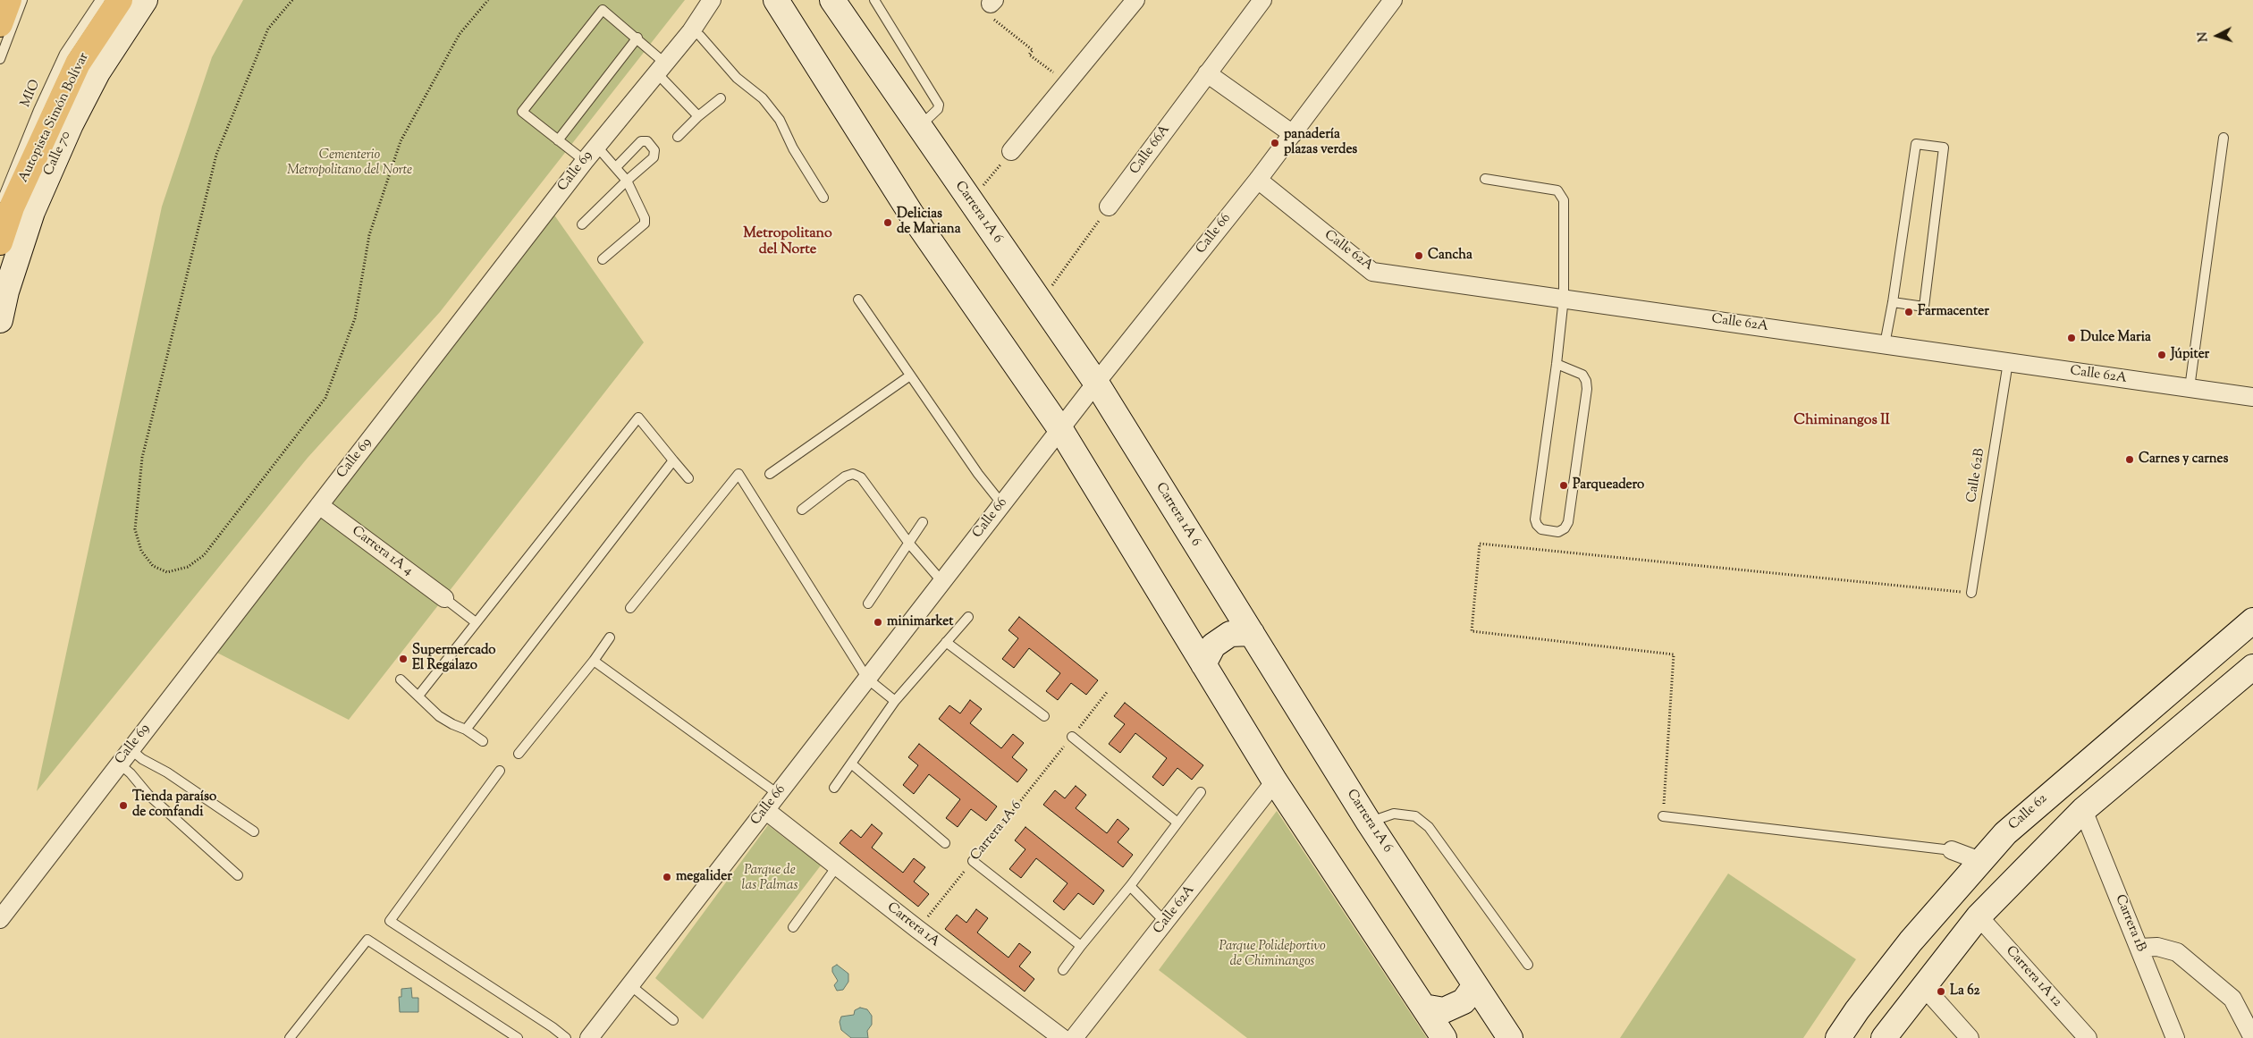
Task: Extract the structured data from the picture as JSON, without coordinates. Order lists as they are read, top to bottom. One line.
{"streets":{"highway":["Autopista Simón Bolívar"],"street":["Calle 66A","Calle 70","Calle 69","Carrera 1A 6","Calle 66","Calle 62A","Carrera 1A 4","Calle 62","Carrera 1B","Carrera 1A","Carrera 1A 12"],"lane":["MIO","Calle 62B"]},"crossings":[["Calle 69","Carrera 1A 4"],["Carrera 1A 6","Calle 66"],["Carrera 1A 6","Carrera 1A"],["Calle 66","Calle 62A"],["Calle 66","Carrera 1A"],["Calle 62A","Calle 62B"]],"districts":["Metropolitano del Norte","Chiminangos II"],"parks":["Cementerio Metropolitano del Norte","Parque de las Palmas","Parque Polideportivo de Chiminangos"],"places":["panadería plazas verdes","Delicias de Mariana","Cancha","Farmacenter","Dulce Maria","Júpiter","Carnes y carnes","Parqueadero","minimarket","Supermercado El Regalazo","Tienda paraíso de comfandi","megalider","La 62"],"north":"left"}
